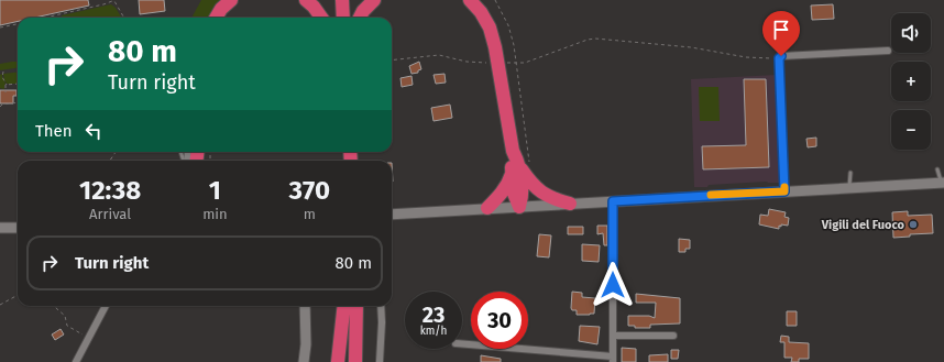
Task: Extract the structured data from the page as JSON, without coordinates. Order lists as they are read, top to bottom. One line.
{"places":["Vigili del Fuoco"],"page":{"map_buttons":["+","−"],"turn":["80 m","Turn right"],"then":"Then","eta":["12:38","Arrival","1","min","370","m"],"list":[{"name":"Turn right","value":"80 m"}],"speed":"23 km/h","limit":"30"}}
